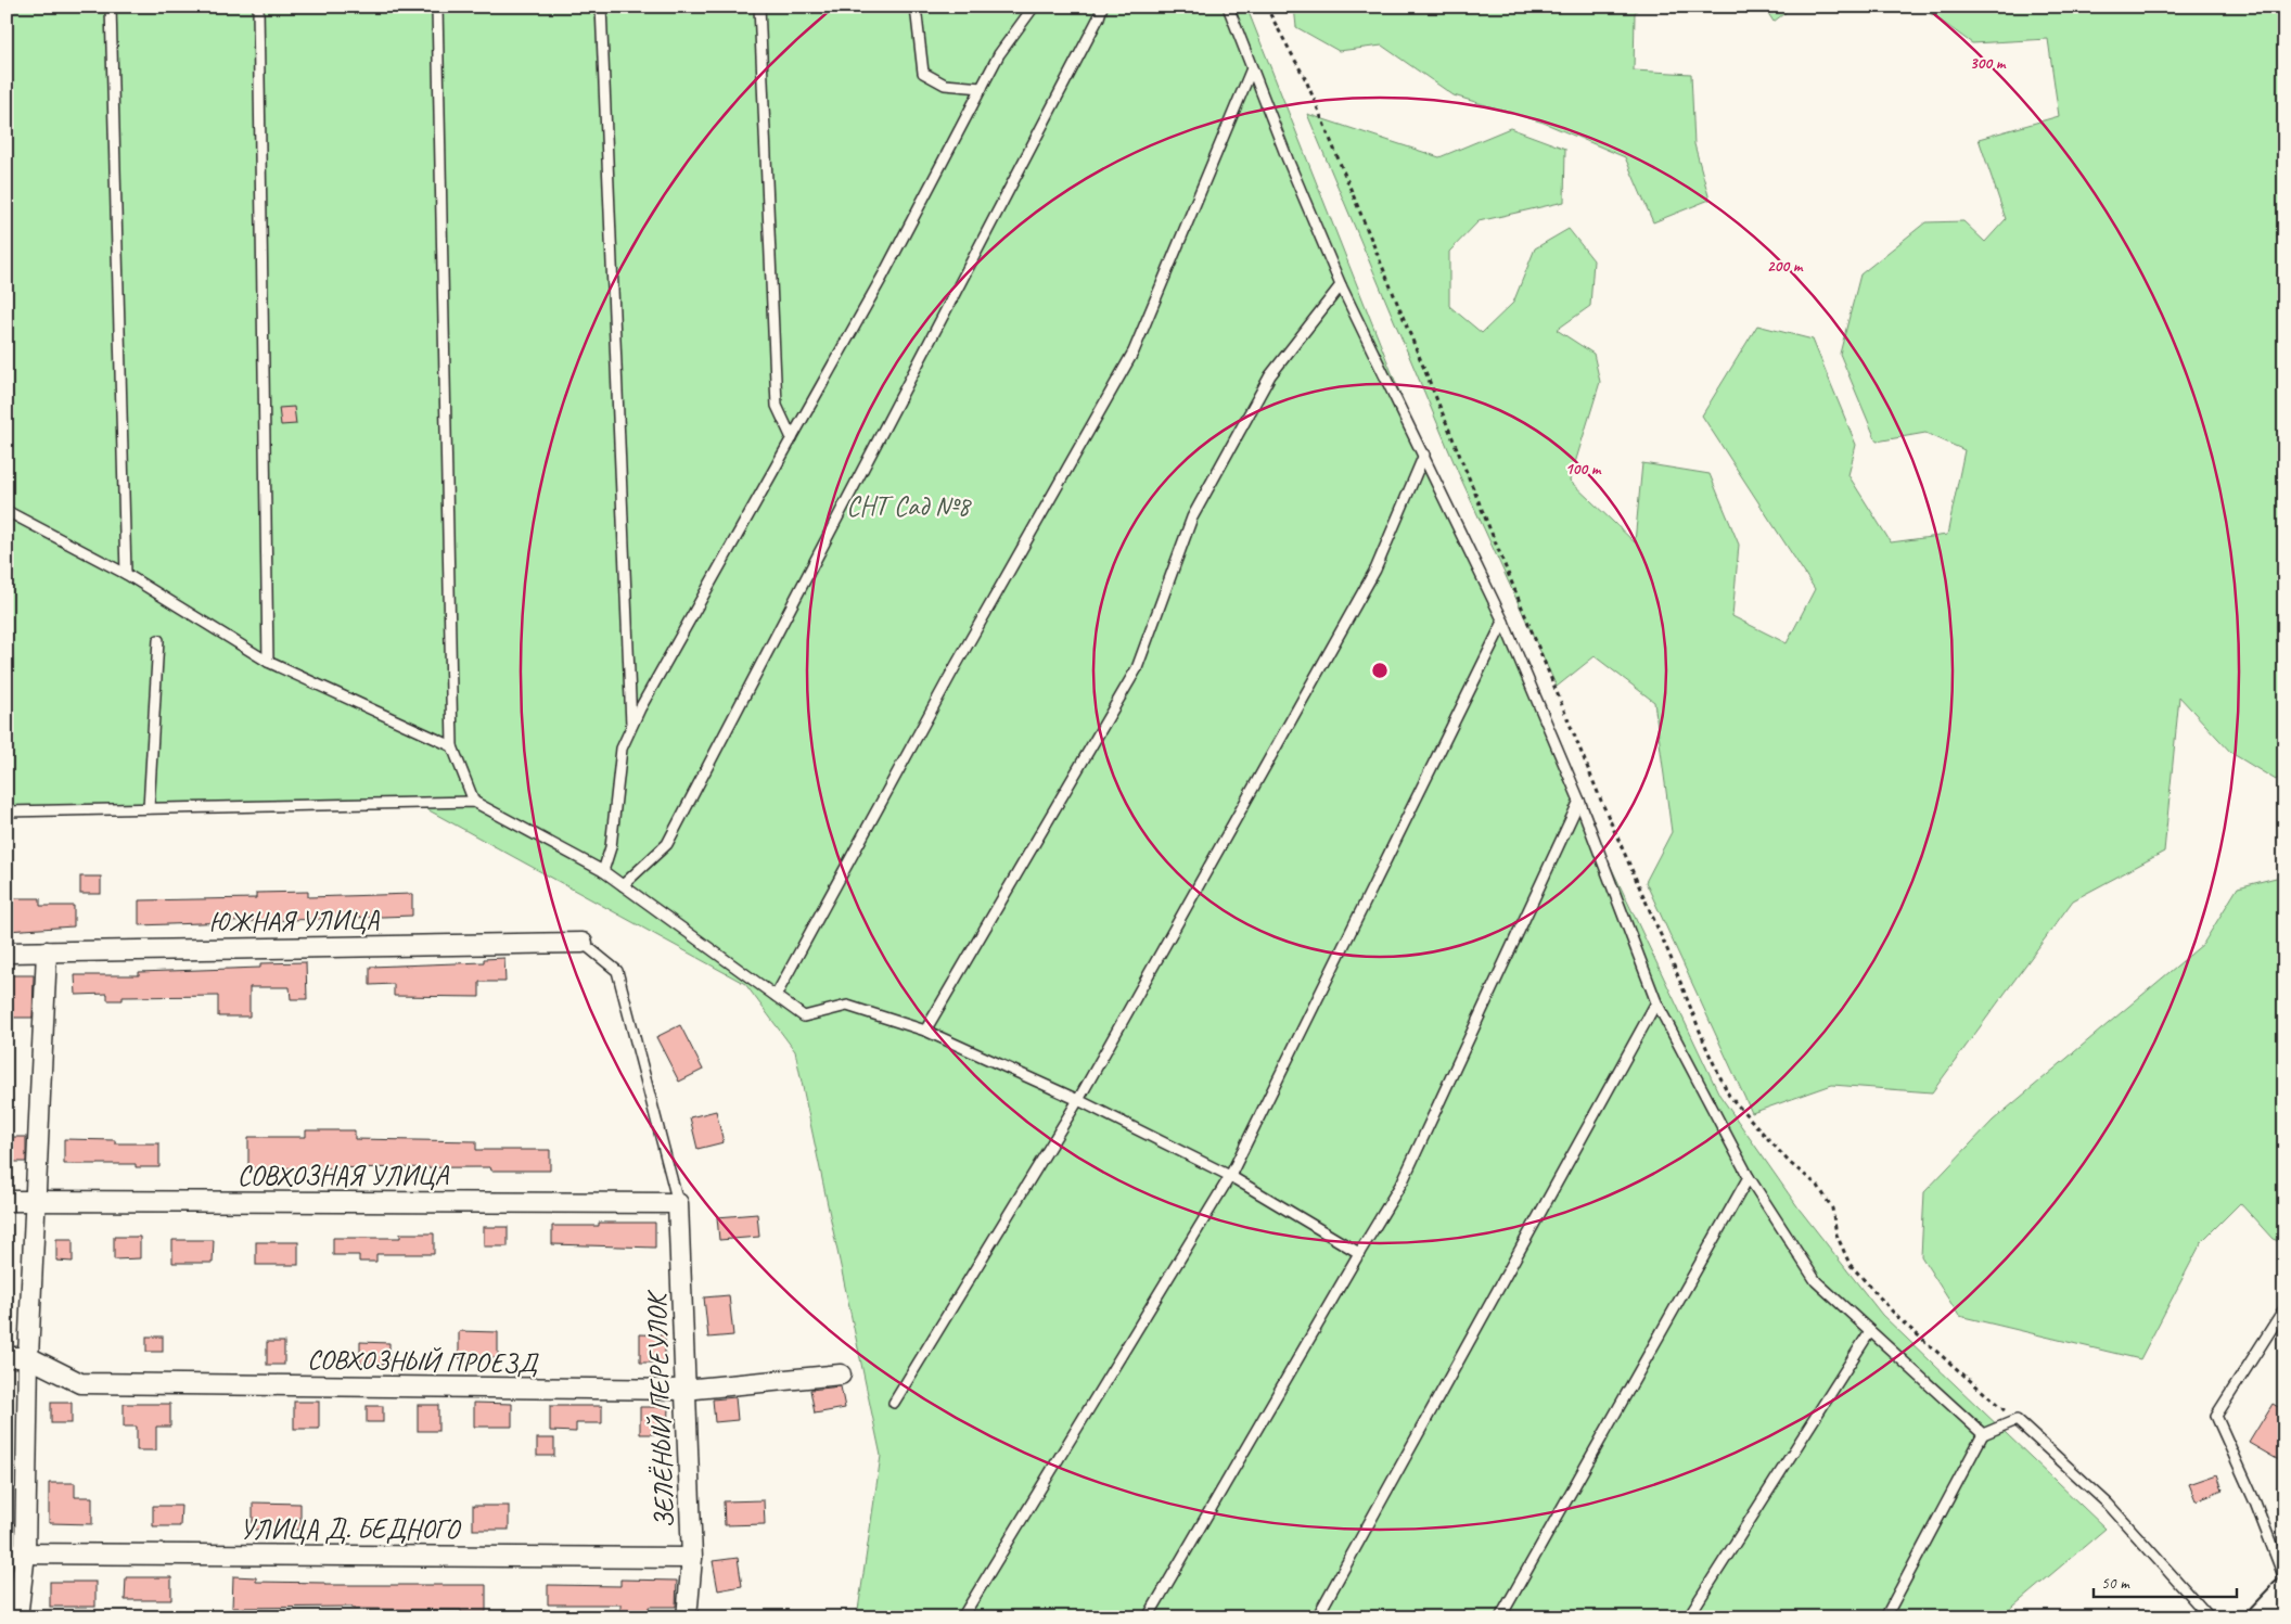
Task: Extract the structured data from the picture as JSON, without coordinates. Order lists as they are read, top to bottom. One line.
{"streets":{"street":["ЮЖНАЯ УЛИЦА","СОВХОЗНАЯ УЛИЦА","СОВХОЗНЫЙ ПРОЕЗД","ЗЕЛЁНЫЙ ПЕРЕУЛОК","УЛИЦА Д. БЕДНОГО"]},"crossings":[["СОВХОЗНАЯ УЛИЦА","ЗЕЛЁНЫЙ ПЕРЕУЛОК"],["СОВХОЗНЫЙ ПРОЕЗД","ЗЕЛЁНЫЙ ПЕРЕУЛОК"],["ЗЕЛЁНЫЙ ПЕРЕУЛОК","УЛИЦА Д. БЕДНОГО"]],"parks":["СНТ Сад №8"],"scale_bar":"50 m","rings":["300 m","200 m","100 m"]}
